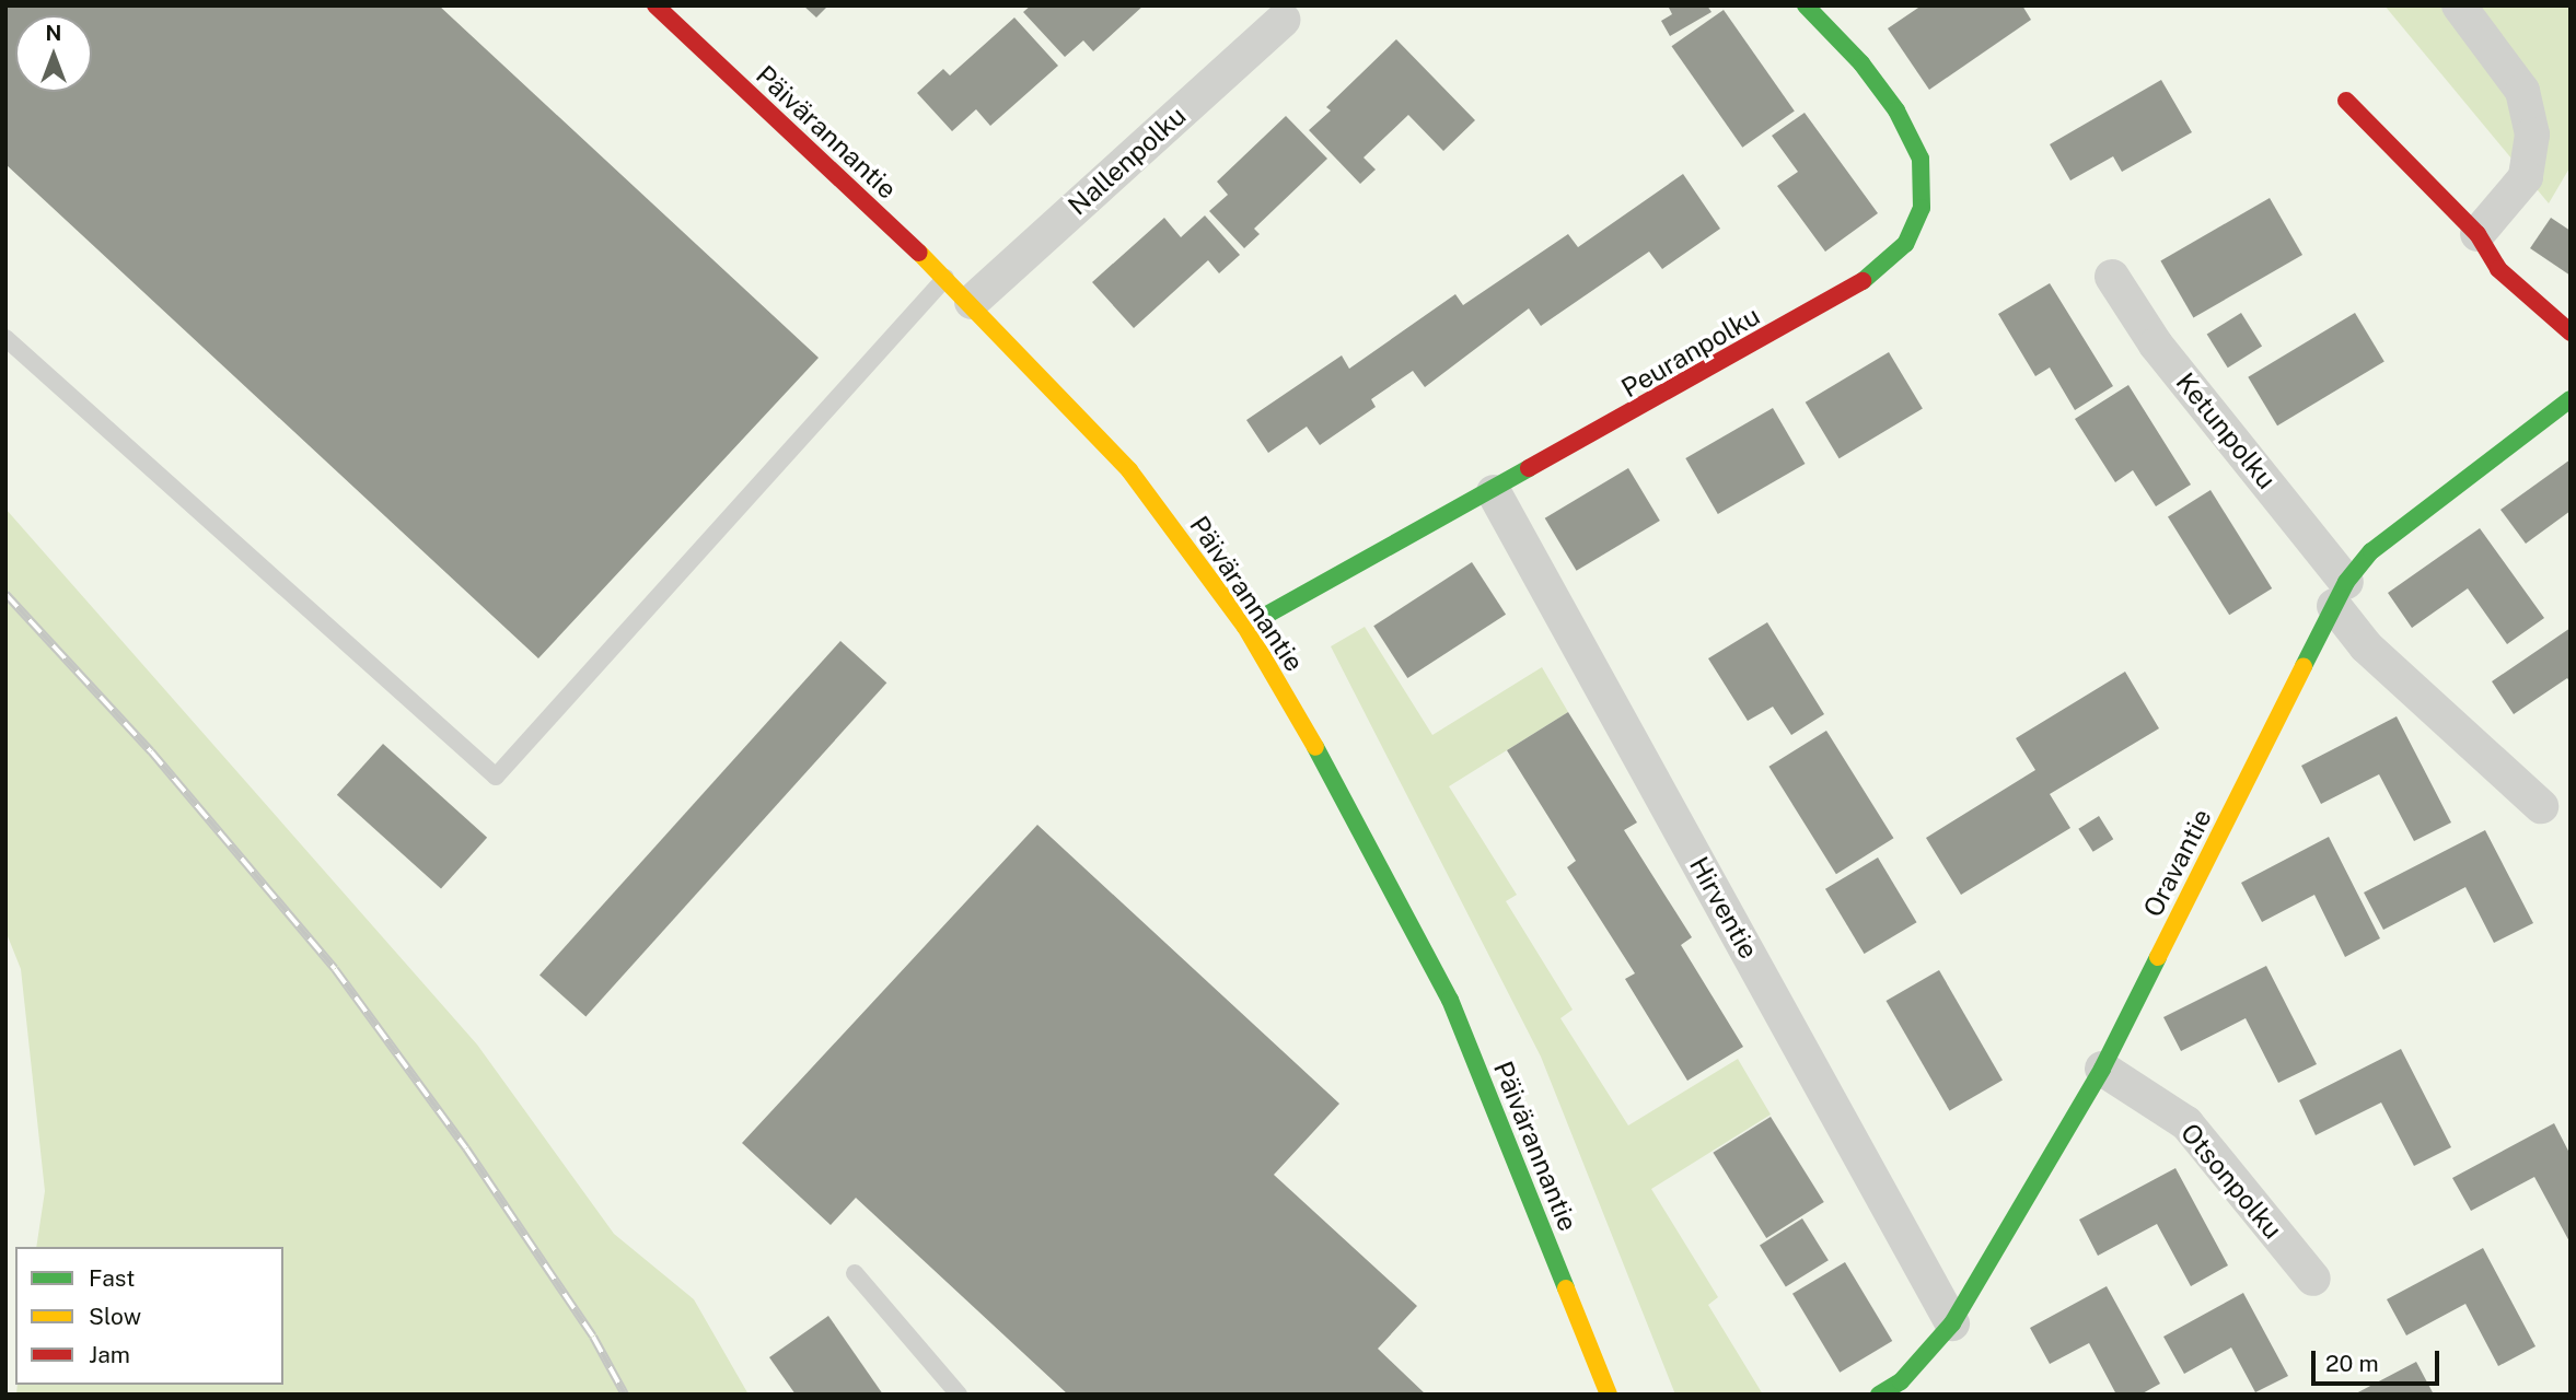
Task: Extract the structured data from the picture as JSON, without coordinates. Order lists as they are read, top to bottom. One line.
{"streets":{"street":["Päivärannantie","Nallenpolku","Peuranpolku","Ketunpolku","Oravantie","Hirventie","Otsonpolku"]},"crossings":[["Päivärannantie","Nallenpolku"],["Päivärannantie","Peuranpolku"],["Peuranpolku","Hirventie"],["Ketunpolku","Oravantie"],["Oravantie","Hirventie"],["Oravantie","Otsonpolku"]],"legend":["Fast","Slow","Jam"],"scale_bar":"20 m","north":"top"}
